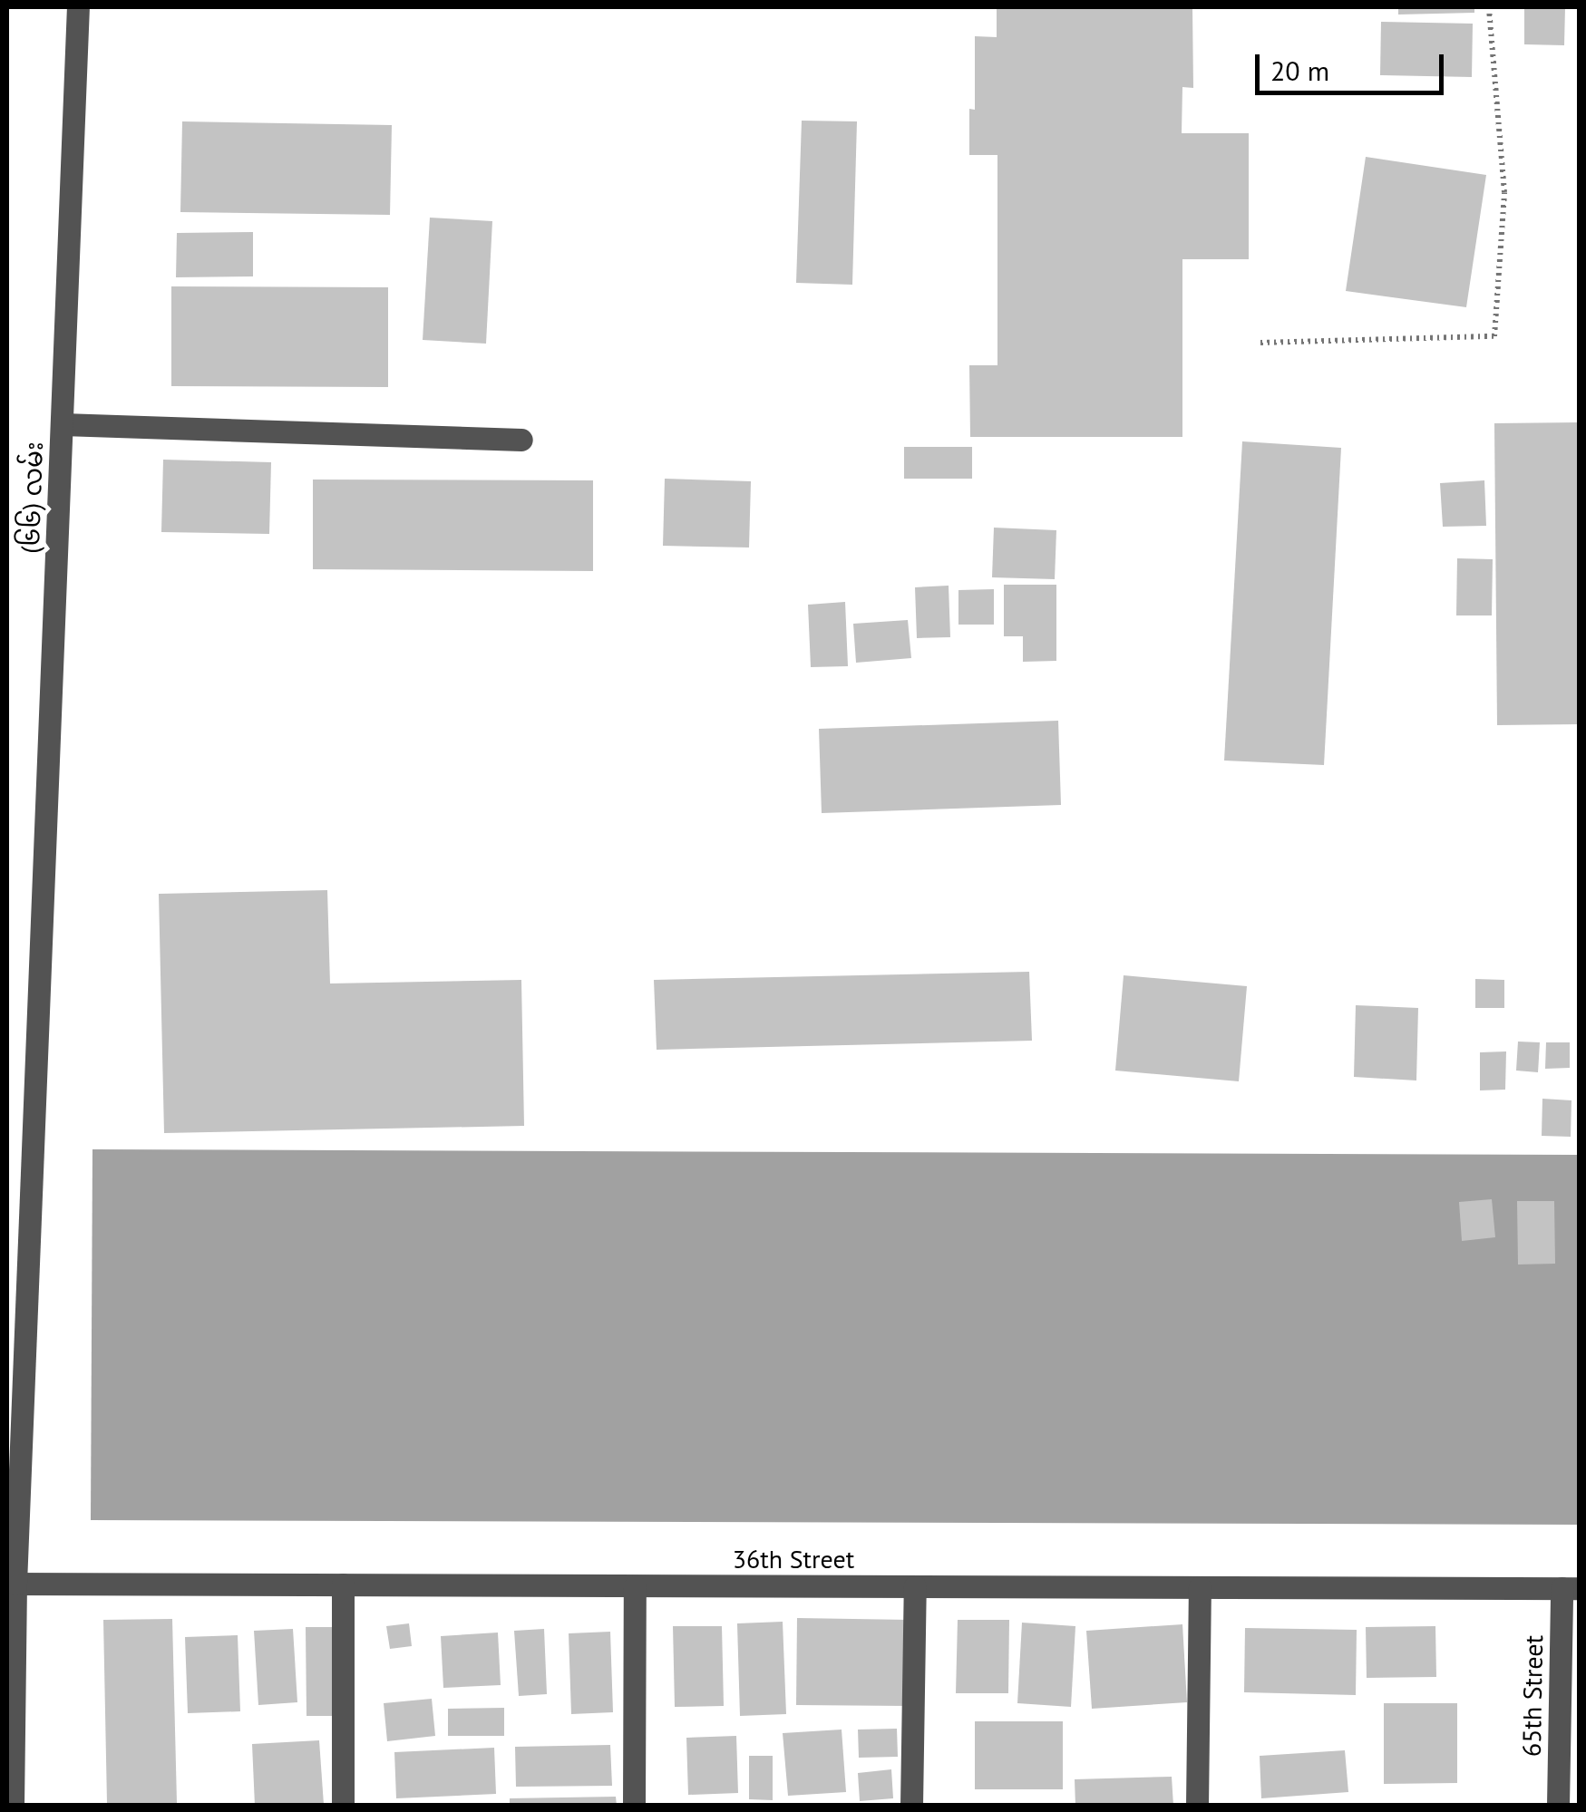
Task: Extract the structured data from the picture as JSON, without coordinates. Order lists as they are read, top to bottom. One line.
{"streets":{"street":["(၆၆) လမ်း","36th Street","65th Street"]},"crossings":[["(၆၆) လမ်း","36th Street"],["36th Street","65th Street"]],"scale_bar":"20 m"}
